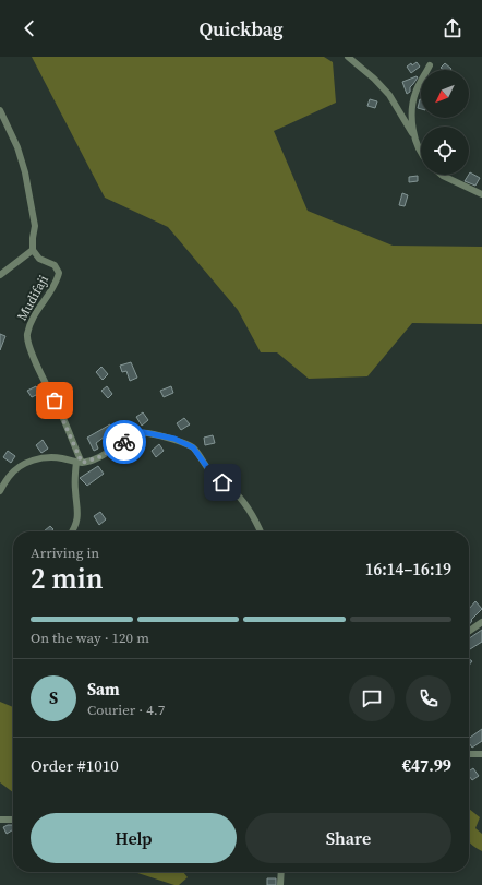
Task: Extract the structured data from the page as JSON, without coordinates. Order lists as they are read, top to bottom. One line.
{"streets":{"street":["Mudifaji"]},"north":"bottom left","page":{"header":"Quickbag","heading":["2 min","Arriving in","16:14–16:19"],"panel":["Sam","Courier · 4.7","Order #1010","€47.99"],"bar":"On the way · 120 m","round":"S","buttons":["Help","Share"]}}
